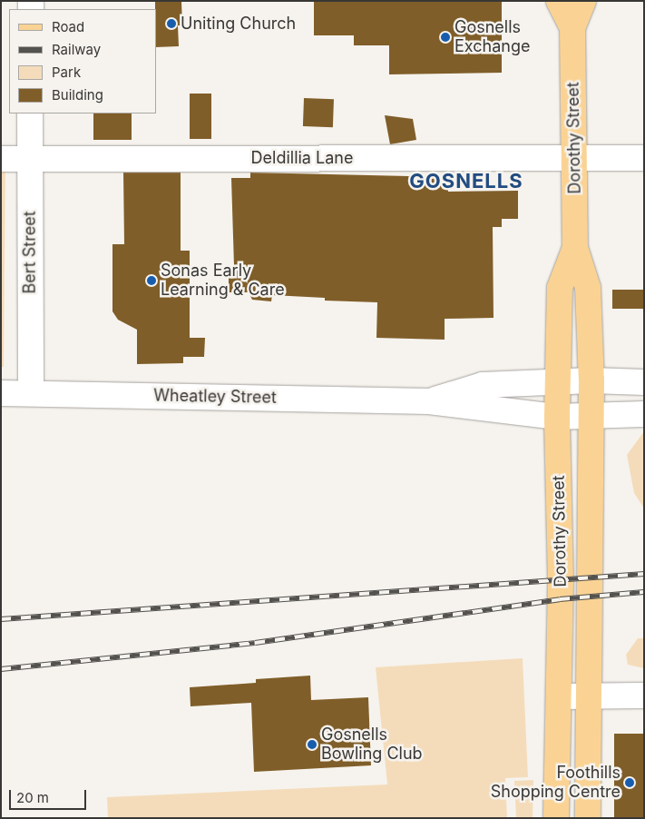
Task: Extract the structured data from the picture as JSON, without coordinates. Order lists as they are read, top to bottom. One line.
{"streets":{"main road":["Dorothy Street"],"street":["Deldillia Lane","Bert Street","Wheatley Street"]},"crossings":[["Dorothy Street","Deldillia Lane"],["Dorothy Street","Wheatley Street"],["Deldillia Lane","Bert Street"],["Bert Street","Wheatley Street"]],"districts":["GOSNELLS"],"places":["Uniting Church","Gosnells Exchange","Sonas Early Learning & Care","Gosnells Bowling Club","Foothills Shopping Centre"],"legend":["Road","Railway","Park","Building"],"scale_bar":"20 m"}
